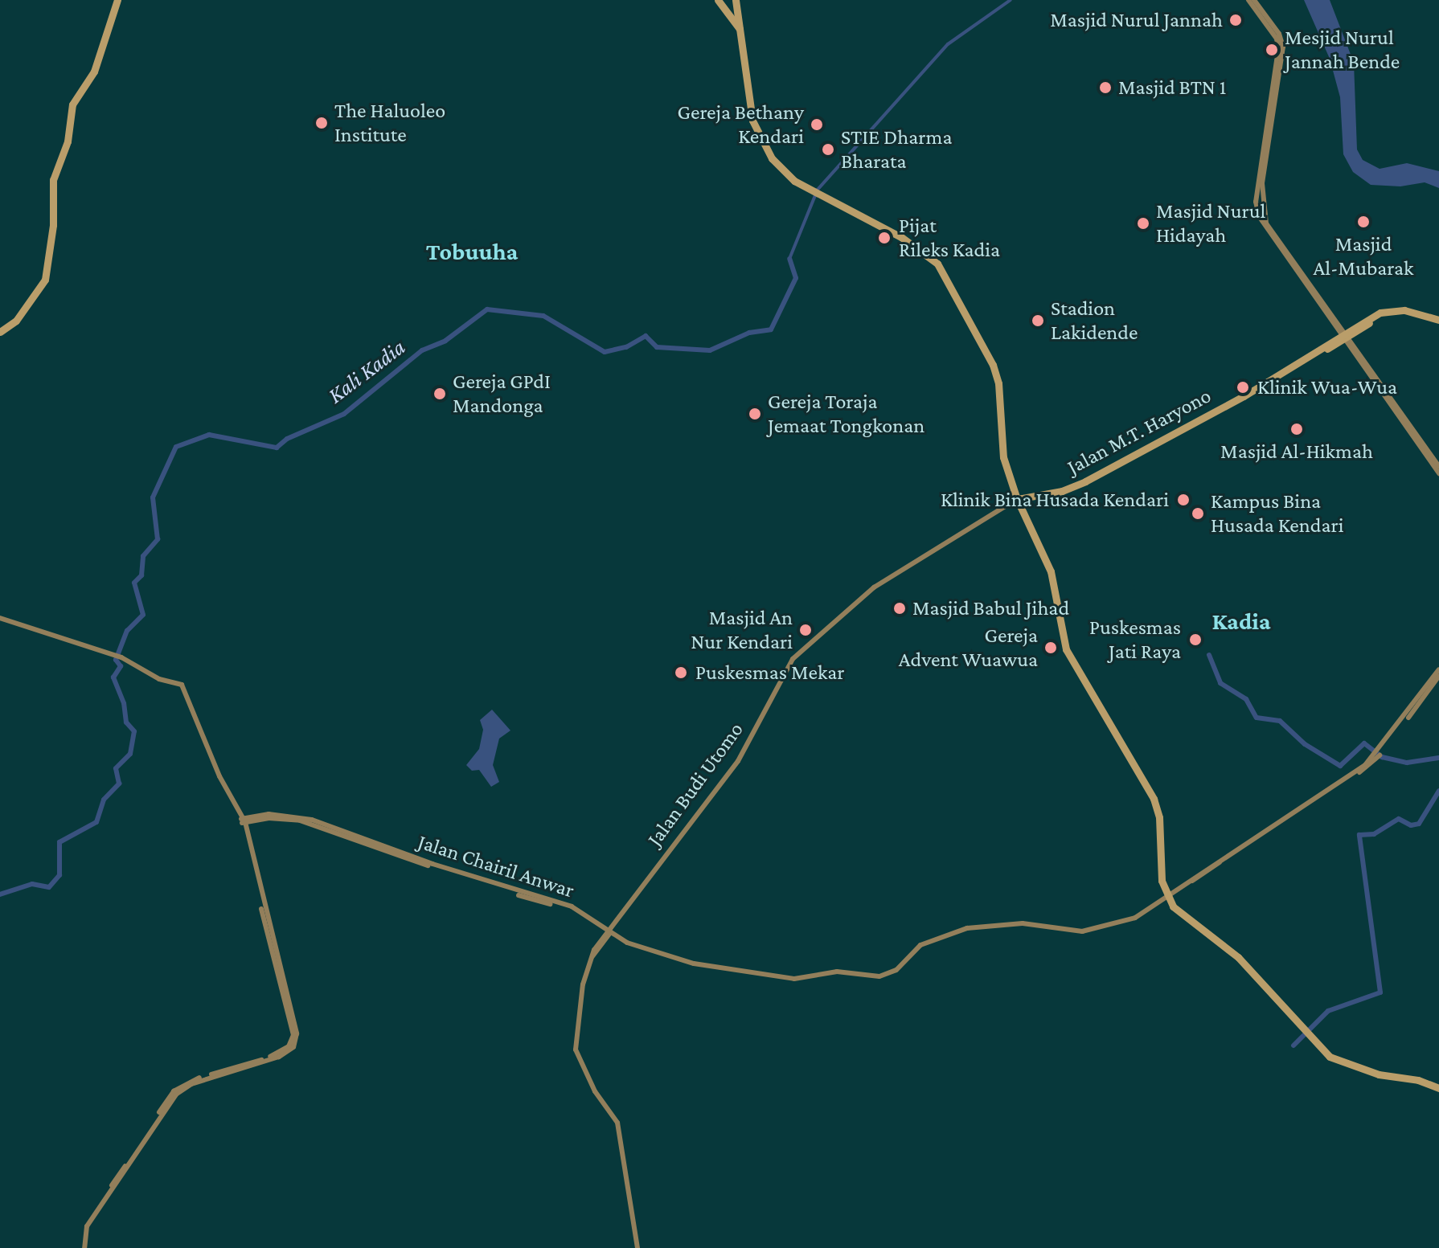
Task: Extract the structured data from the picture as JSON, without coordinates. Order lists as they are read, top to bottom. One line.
{"streets":{"highway":["Jalan M.T. Haryono"],"main road":["Jalan Budi Utomo","Jalan Chairil Anwar"]},"crossings":[["Jalan M.T. Haryono","Jalan Budi Utomo"],["Jalan Budi Utomo","Jalan Chairil Anwar"]],"districts":["Tobuuha","Kadia"],"water":["Kali Kadia"],"places":["Masjid Nurul Jannah","Mesjid Nurul Jannah Bende","Masjid BTN 1","The Haluoleo Institute","Gereja Bethany Kendari","STIE Dharma Bharata","Masjid Al-Mubarak","Masjid Nurul Hidayah","Pijat Rileks Kadia","Stadion Lakidende","Klinik Wua-Wua","Gereja GPdI Mandonga","Gereja Toraja Jemaat Tongkonan","Masjid Al-Hikmah","Klinik Bina Husada Kendari","Kampus Bina Husada Kendari","Masjid Babul Jihad","Masjid An Nur Kendari","Puskesmas Jati Raya","Gereja Advent Wuawua","Puskesmas Mekar"]}
